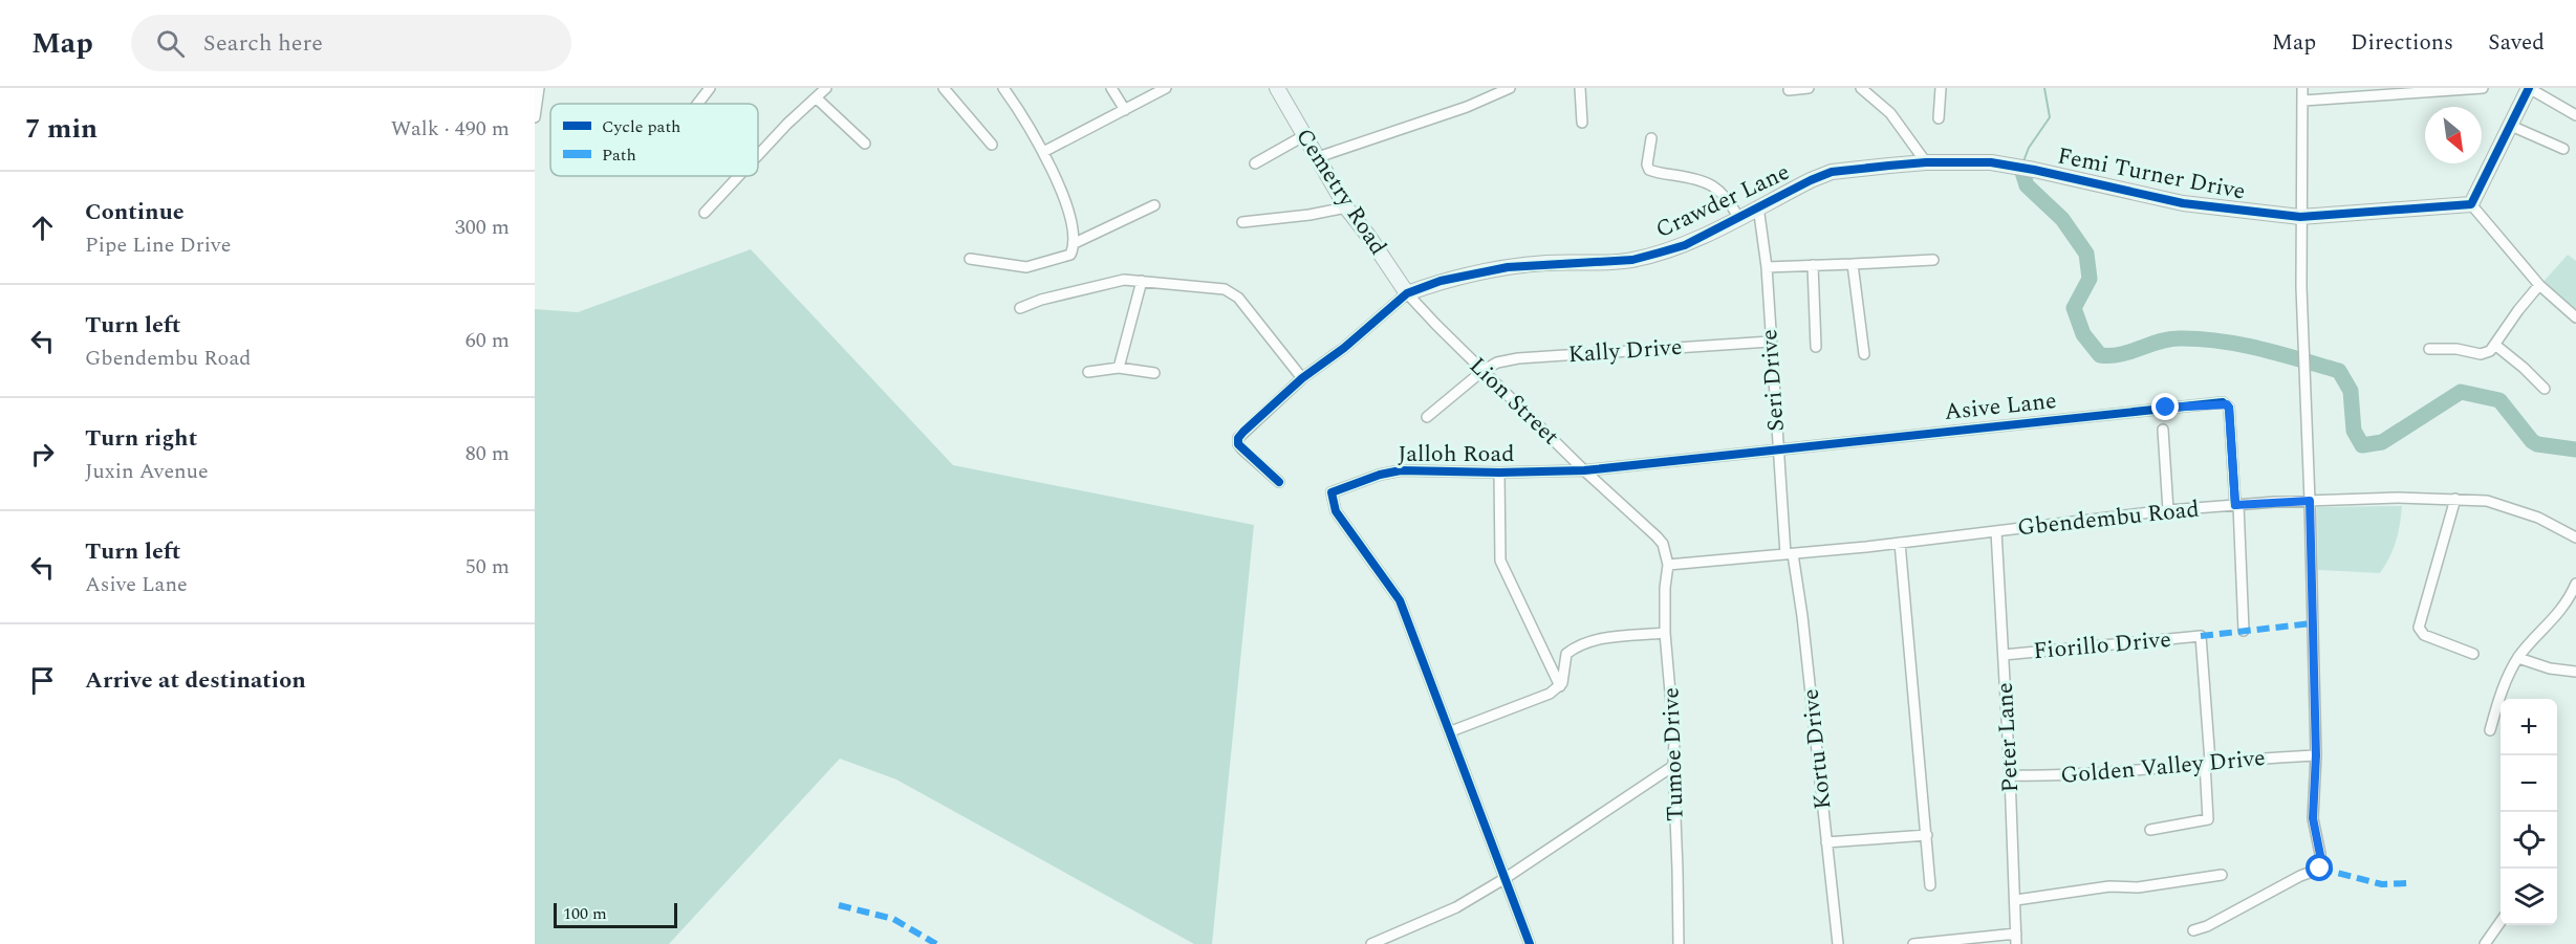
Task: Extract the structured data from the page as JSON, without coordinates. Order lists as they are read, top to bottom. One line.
{"streets":{"street":["Femi Turner Drive","Cemetry Road","Crawder Lane","Kally Drive","Seri Drive","Lion Street","Asive Lane","Jalloh Road","Gbendembu Road","Fiorillo Drive","Peter Lane","Kortu Drive","Tumoe Drive","Golden Valley Drive"]},"crossings":[["Femi Turner Drive","Crawder Lane"],["Cemetry Road","Crawder Lane"],["Cemetry Road","Lion Street"],["Crawder Lane","Seri Drive"],["Crawder Lane","Lion Street"],["Kally Drive","Seri Drive"],["Kally Drive","Lion Street"],["Seri Drive","Asive Lane"],["Seri Drive","Jalloh Road"],["Seri Drive","Gbendembu Road"],["Seri Drive","Kortu Drive"],["Lion Street","Jalloh Road"],["Lion Street","Gbendembu Road"],["Lion Street","Tumoe Drive"],["Asive Lane","Jalloh Road"],["Asive Lane","Gbendembu Road"],["Gbendembu Road","Peter Lane"],["Gbendembu Road","Kortu Drive"],["Gbendembu Road","Tumoe Drive"],["Fiorillo Drive","Peter Lane"],["Fiorillo Drive","Golden Valley Drive"],["Peter Lane","Golden Valley Drive"]],"legend":["Cycle path","Path"],"scale_bar":"100 m","north":"bottom right","page":{"header":"Map","search":"Search here","nav":["Map","Directions","Saved"],"heading":["7 min","Walk · 490 m"],"list":[["Continue","Pipe Line Drive","300 m"],["Turn left","Gbendembu Road","60 m"],["Turn right","Juxin Avenue","80 m"],["Turn left","Asive Lane","50 m"],"Arrive at destination"],"map_buttons":["+","−"],"scale":"100 m"}}
